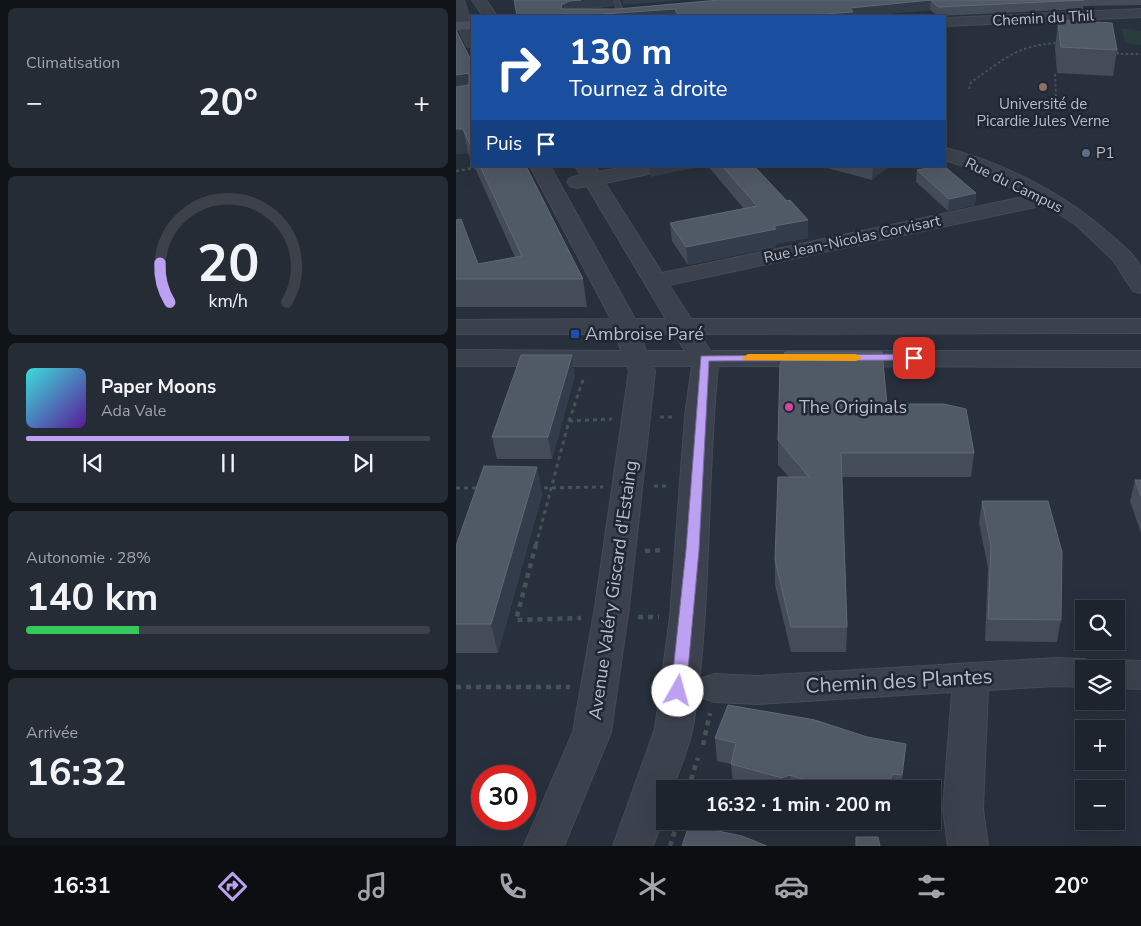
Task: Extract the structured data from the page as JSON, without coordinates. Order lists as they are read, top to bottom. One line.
{"streets":{"street":["Chemin du Thil","Rue du Campus","Rue Jean-Nicolas Corvisart","Avenue Valéry Giscard d'Estaing","Chemin des Plantes"]},"crossings":[["Rue du Campus","Rue Jean-Nicolas Corvisart"]],"places":{"other":["Université de Picardie Jules Verne","P1","The Originals"],"transit":["Ambroise Paré"]},"page":{"tile":["Climatisation",["Autonomie · 28%","140 km"],["Arrivée","16:32"]],"turn":["130 m","Tournez à droite"],"heat":["−","20°","+"],"then":"Puis","song":["Paper Moons","Ada Vale"],"map_buttons":["+","−"],"limit":"30","trip":"16:32 · 1 min · 200 m","tabs":["16:31","20°"],"gauge":["20","km/h"]}}
